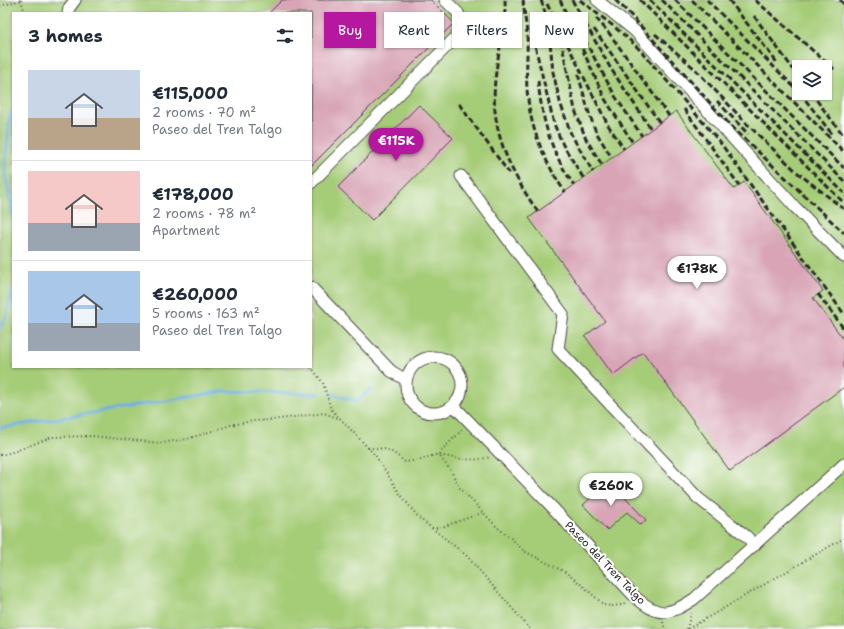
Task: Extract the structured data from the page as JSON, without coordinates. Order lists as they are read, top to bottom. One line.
{"streets":{"street":["Paseo del Tren Talgo"]},"page":{"chip":["Buy","Rent","Filters","New"],"heading":"3 homes","list":[{"name":"€115,000","note":"2 rooms · 70 m² · Paseo del Tren Talgo"},{"name":"€178,000","note":"2 rooms · 78 m² · Apartment"},{"name":"€260,000","note":"5 rooms · 163 m² · Paseo del Tren Talgo"}],"price":["€115K","€178K","€260K"]}}
